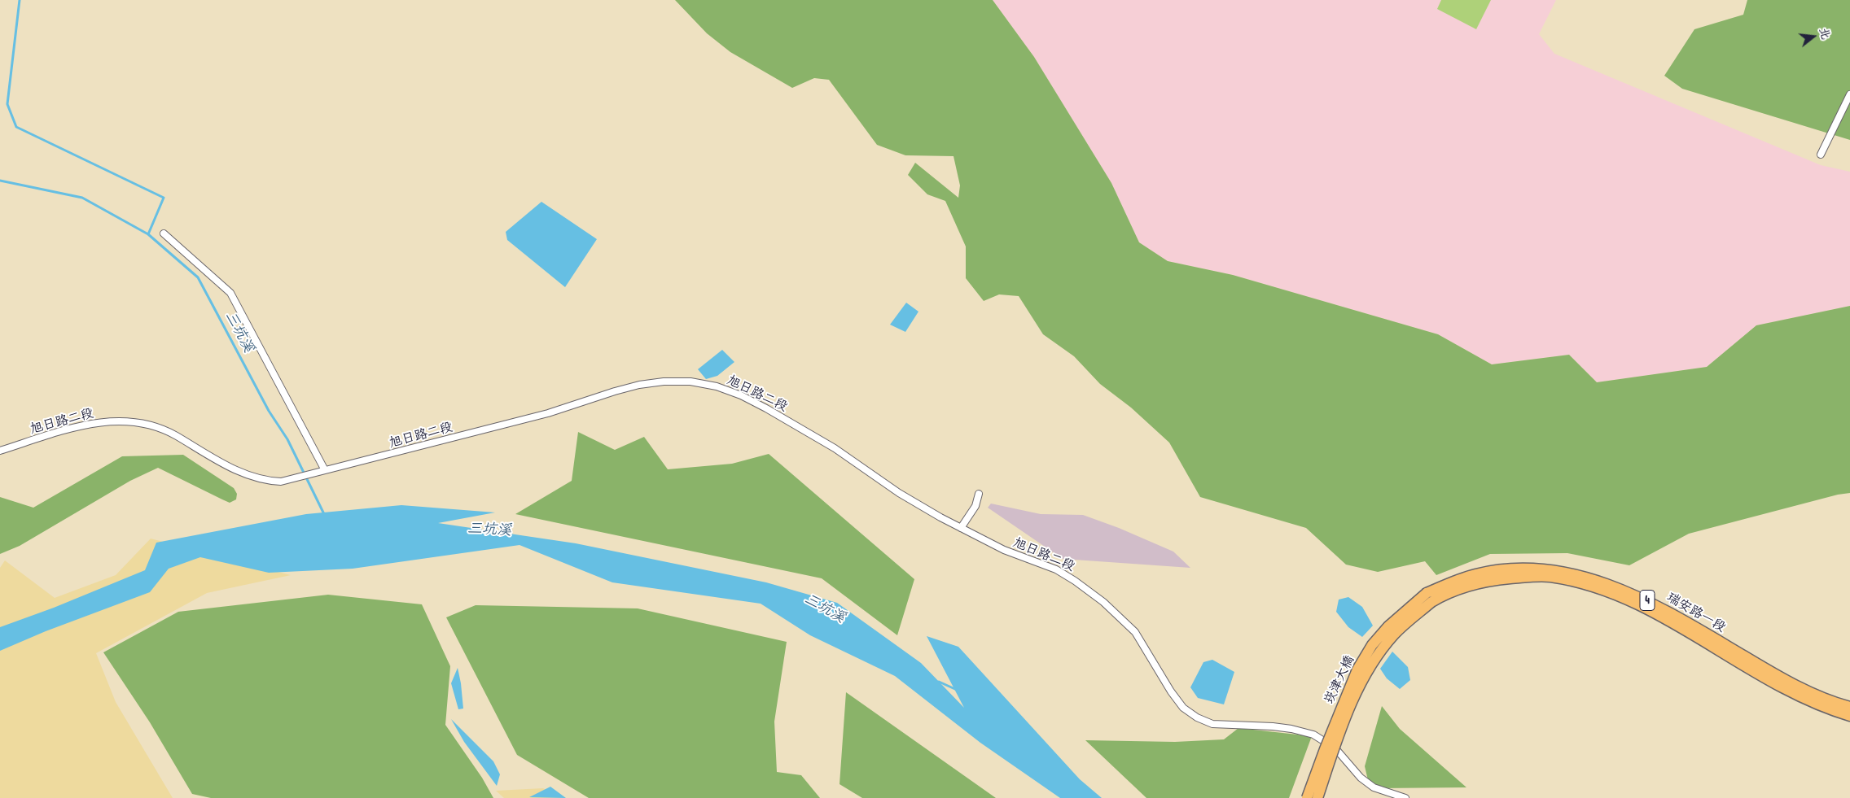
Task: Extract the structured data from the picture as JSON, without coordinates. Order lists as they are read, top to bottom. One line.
{"streets":{"main road":["4","瑞安路一段","崁津大橋"],"street":["旭日路二段"]},"crossings":[["瑞安路一段","崁津大橋"]],"water":["三坑溪"],"north":"right"}
